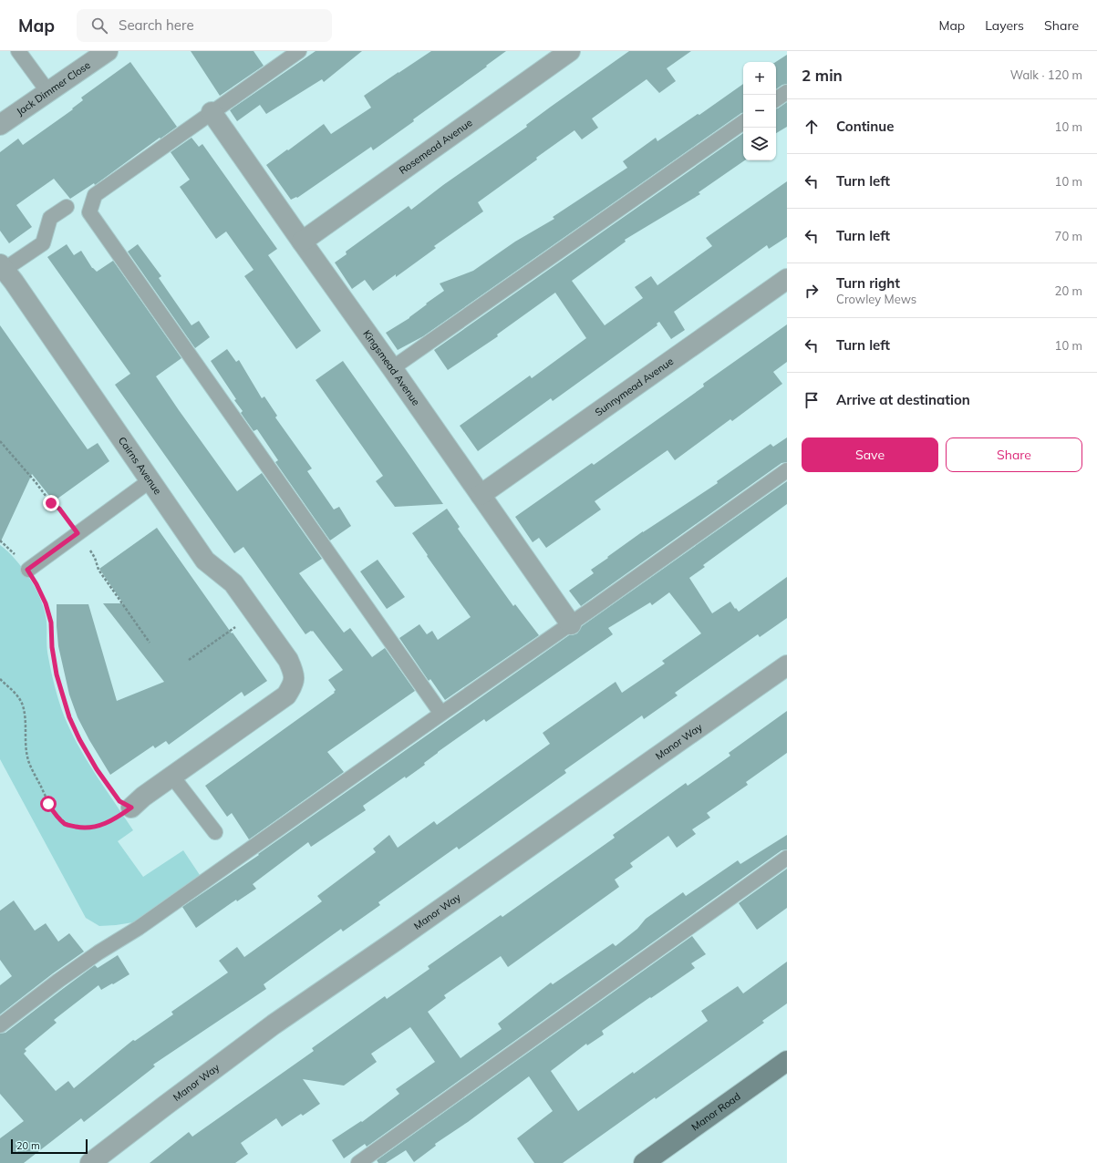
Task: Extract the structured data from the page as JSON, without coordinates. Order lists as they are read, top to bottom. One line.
{"streets":{"main road":["Manor Road"],"street":["Jack Dimmer Close","Rosemead Avenue","Kingsmead Avenue","Sunnymead Avenue","Cairns Avenue","Manor Way"]},"crossings":[["Rosemead Avenue","Kingsmead Avenue"],["Kingsmead Avenue","Sunnymead Avenue"]],"scale_bar":"20 m","page":{"header":"Map","search":"Search here","nav":["Map","Layers","Share"],"heading":["2 min","Walk · 120 m"],"map_buttons":["+","−"],"list":[["Continue","10 m"],["Turn left","10 m"],["Turn left","70 m"],["Turn right","Crowley Mews","20 m"],["Turn left","10 m"],"Arrive at destination"],"buttons":["Save","Share"],"scale":"20 m"}}
